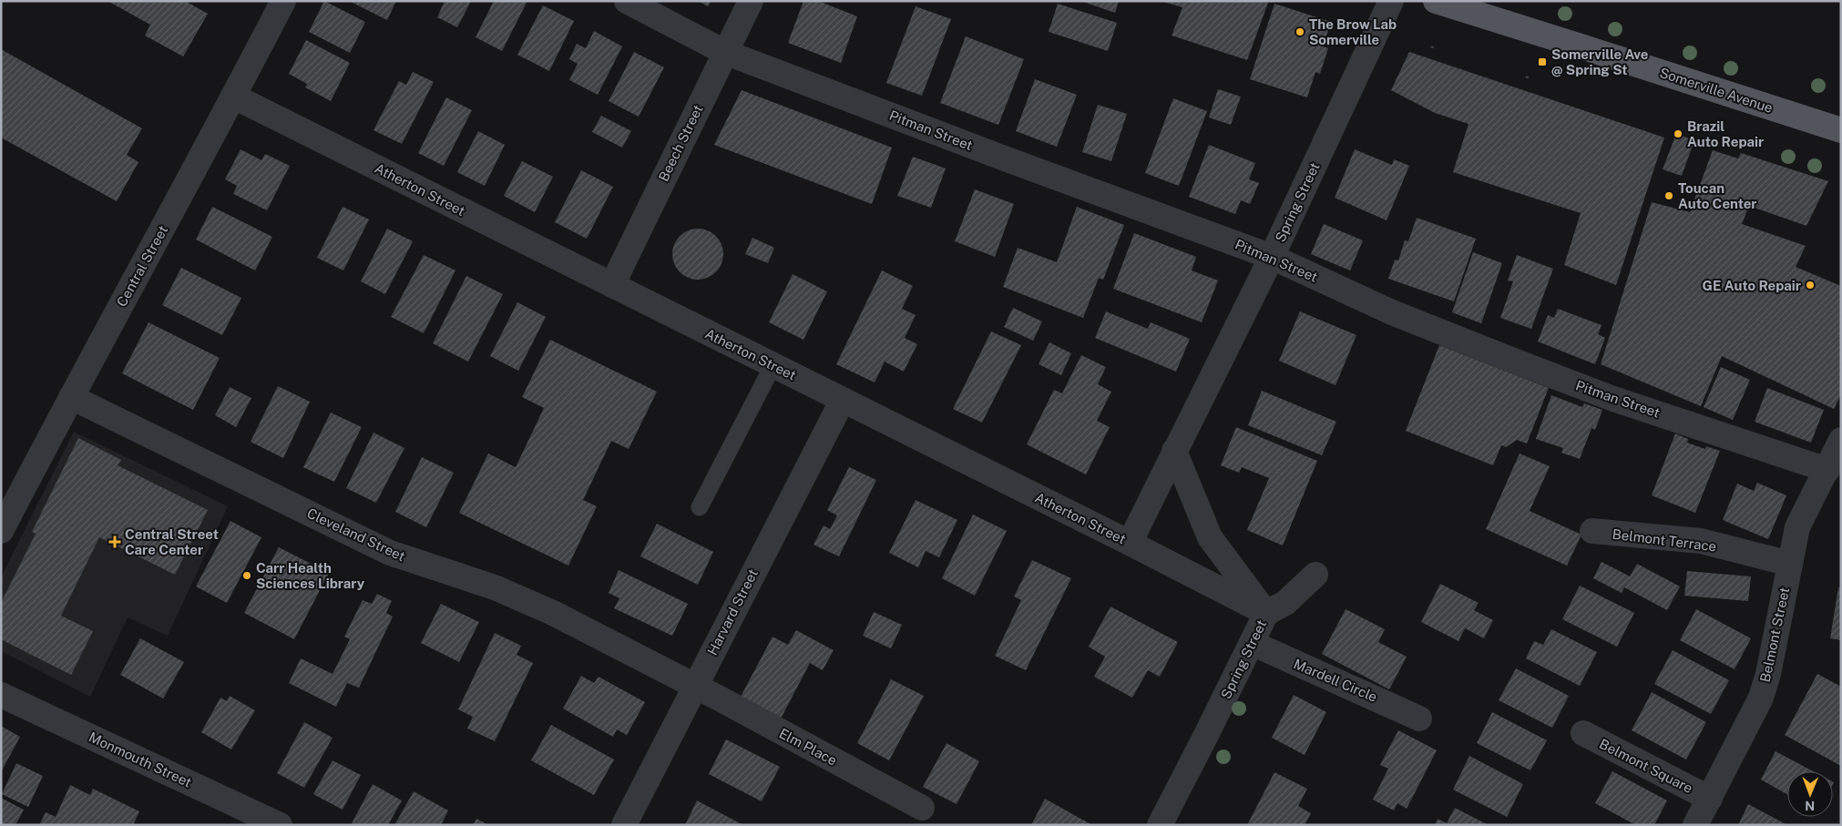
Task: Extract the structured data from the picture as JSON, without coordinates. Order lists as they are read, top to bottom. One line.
{"streets":{"main road":["Somerville Avenue"],"street":["Pitman Street","Beech Street","Atherton Street","Spring Street","Central Street","Cleveland Street","Belmont Terrace","Harvard Street","Belmont Street","Mardell Circle","Elm Place","Monmouth Street","Belmont Square"]},"crossings":[["Pitman Street","Beech Street"],["Pitman Street","Spring Street"],["Pitman Street","Belmont Street"],["Beech Street","Atherton Street"],["Atherton Street","Spring Street"],["Atherton Street","Central Street"],["Atherton Street","Harvard Street"],["Spring Street","Mardell Circle"],["Central Street","Cleveland Street"],["Cleveland Street","Harvard Street"],["Cleveland Street","Elm Place"],["Belmont Terrace","Belmont Street"],["Harvard Street","Elm Place"],["Belmont Street","Belmont Square"]],"places":{"other":["The Brow Lab Somerville","Brazil Auto Repair","Toucan Auto Center","GE Auto Repair","Carr Health Sciences Library"],"transit":["Somerville Ave @ Spring St"],"health":["Central Street Care Center"]},"north":"bottom"}
